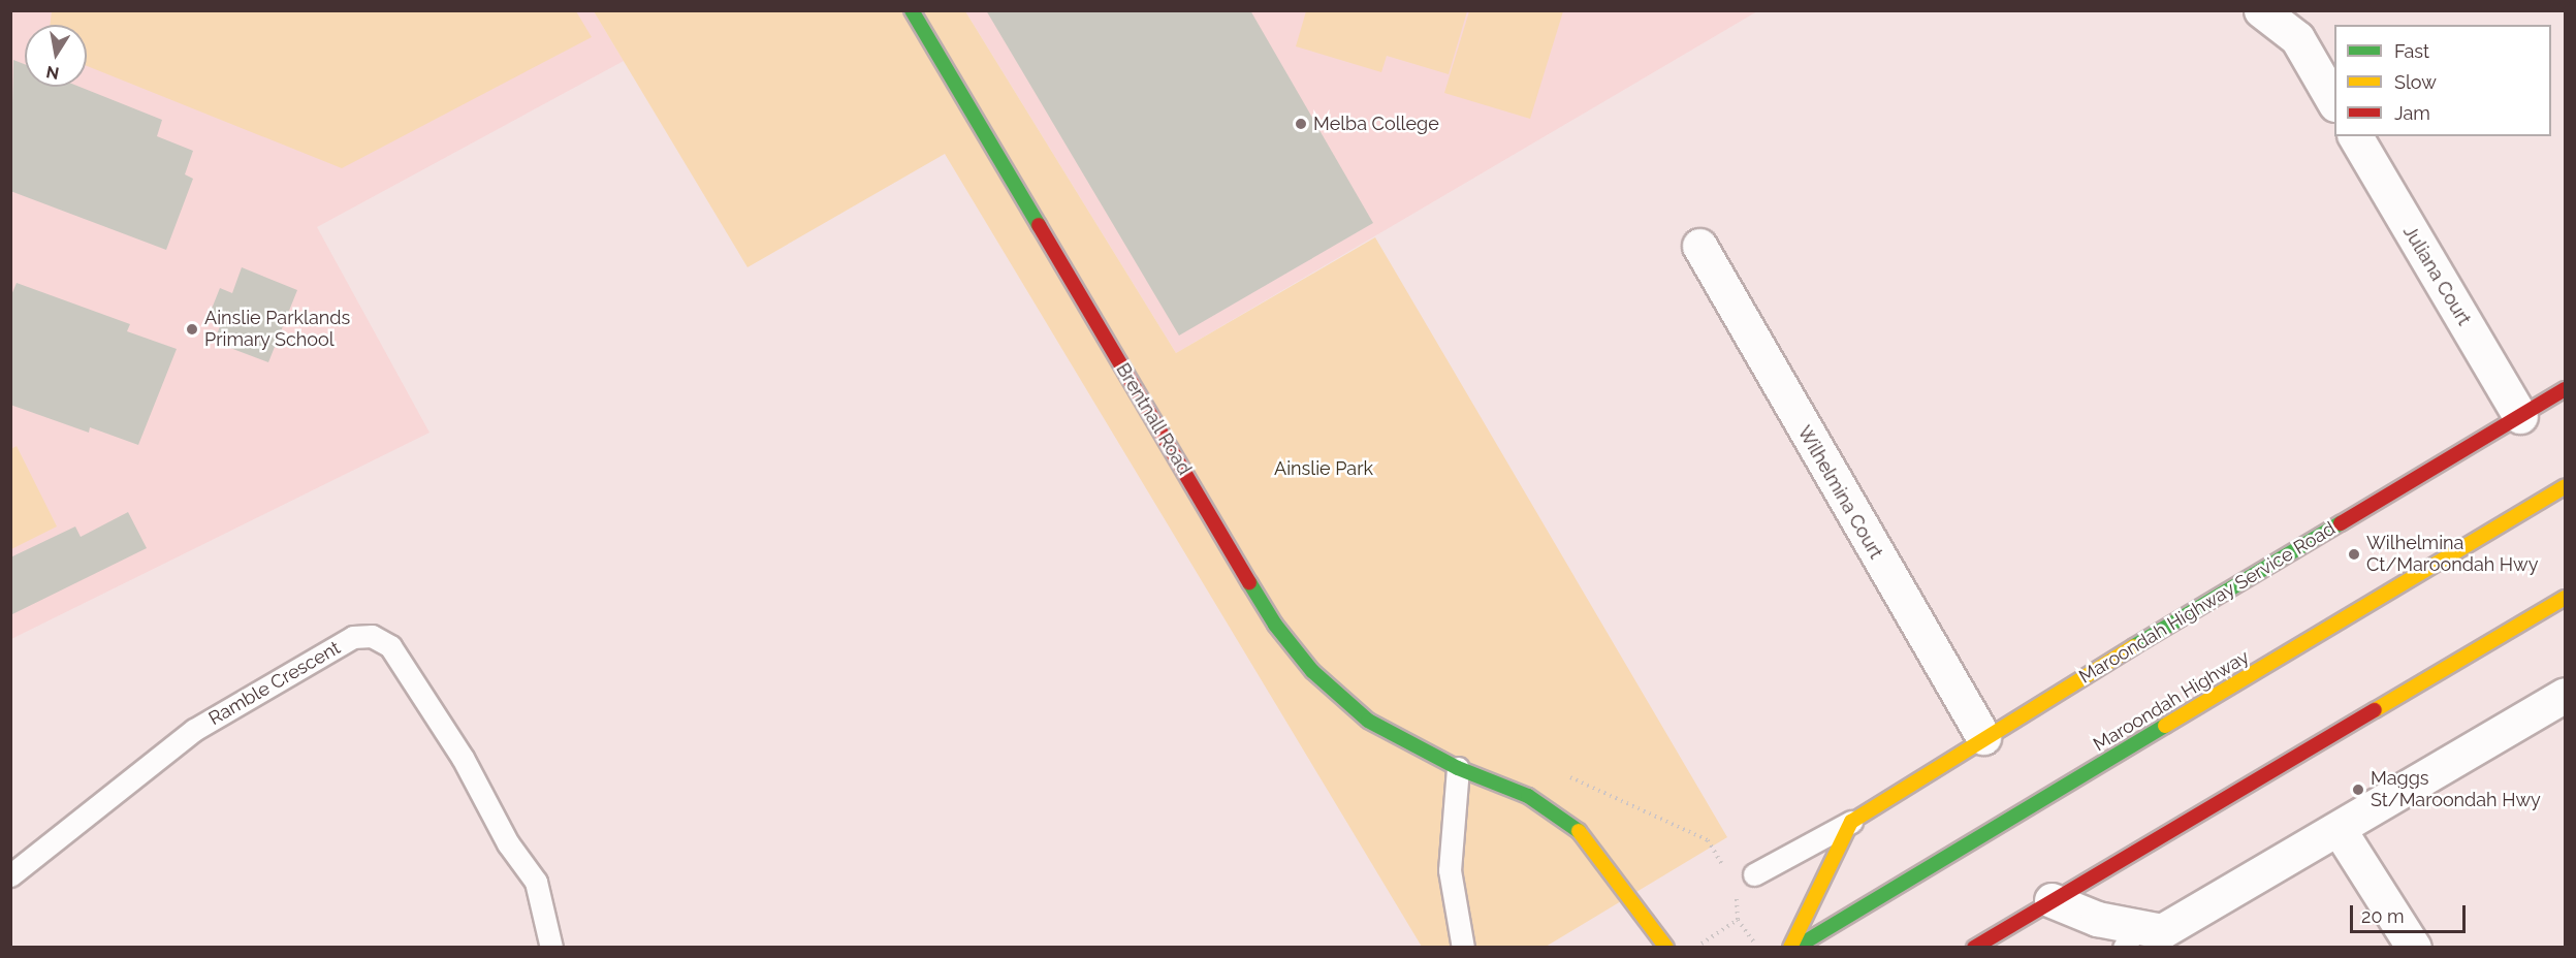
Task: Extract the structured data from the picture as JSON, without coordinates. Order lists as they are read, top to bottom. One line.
{"streets":{"main road":["Brentnall Road","Maroondah Highway Service Road","Maroondah Highway"],"street":["Juliana Court","Wilhelmina Court"],"lane":["Ramble Crescent"]},"crossings":[["Juliana Court","Maroondah Highway Service Road"],["Wilhelmina Court","Maroondah Highway Service Road"]],"parks":["Ainslie Park"],"places":["Melba College","Ainslie Parklands Primary School","Wilhelmina Ct/Maroondah Hwy","Maggs St/Maroondah Hwy"],"legend":["Fast","Slow","Jam"],"scale_bar":"20 m","north":"bottom"}
